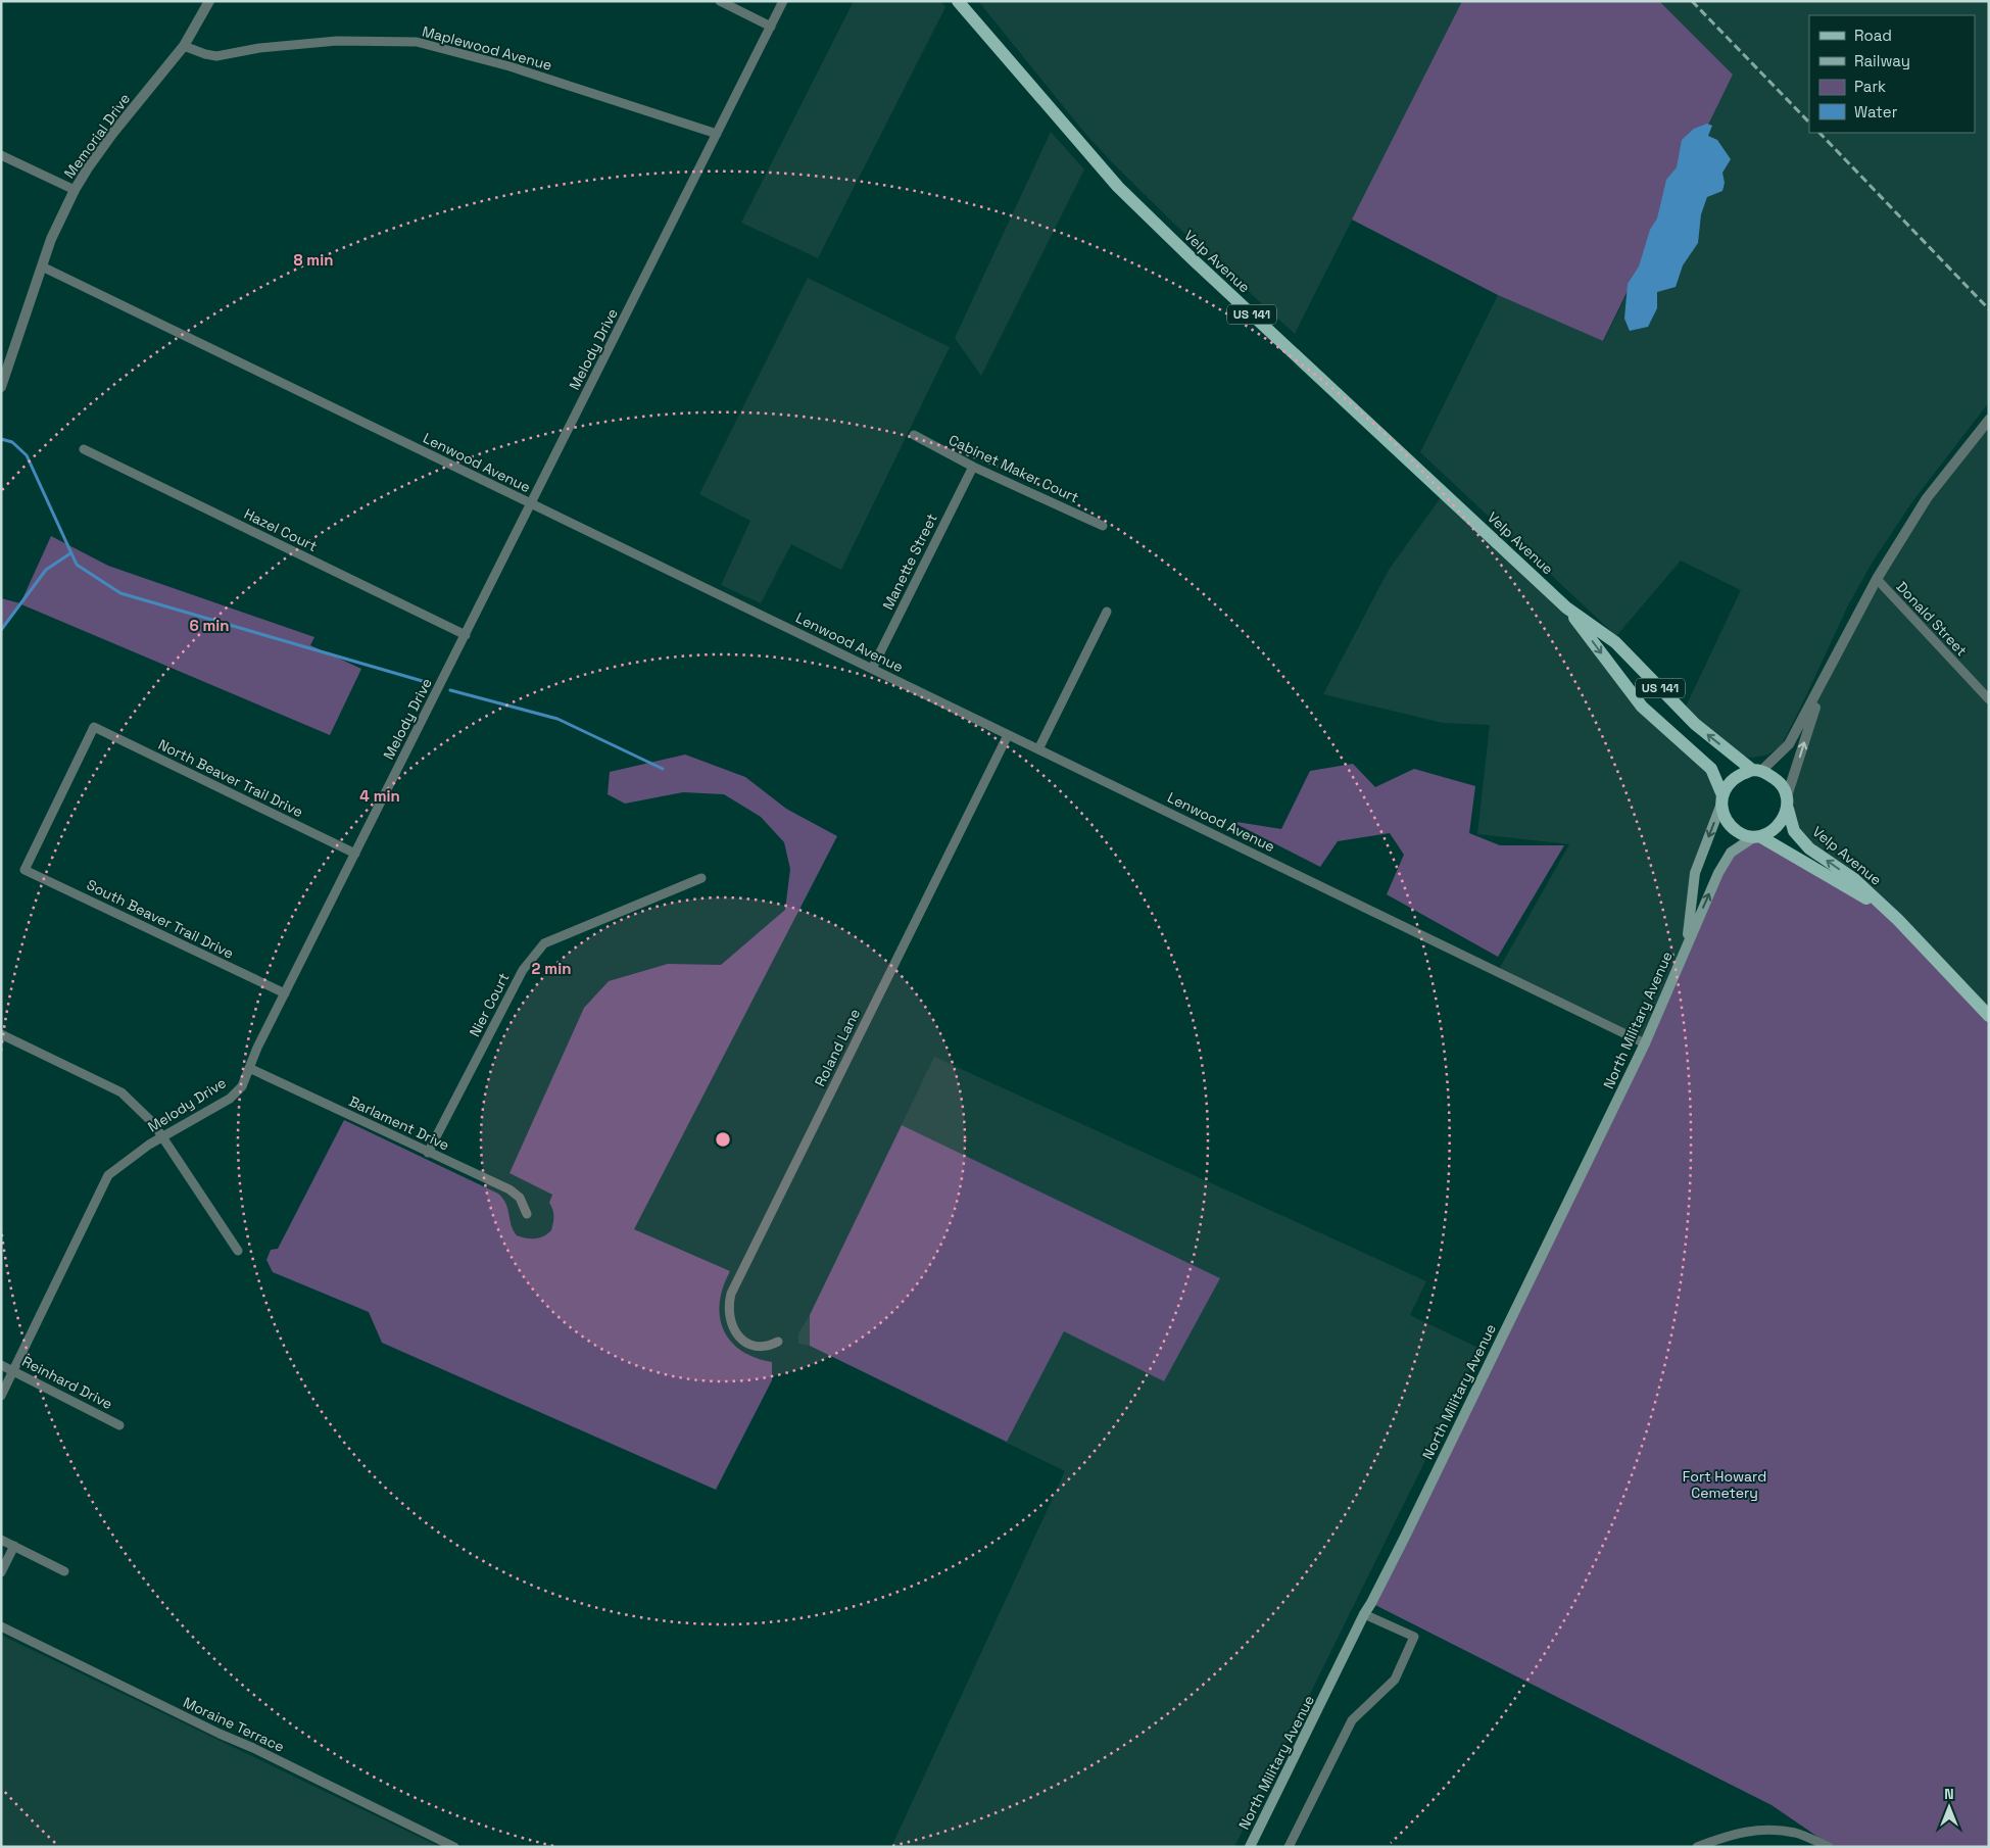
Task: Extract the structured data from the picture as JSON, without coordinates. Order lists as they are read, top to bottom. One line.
{"streets":{"main road":["Velp Avenue","US 141","North Military Avenue"],"street":["Maplewood Avenue","Memorial Drive","Melody Drive","Lenwood Avenue","Cabinet Maker Court","Hazel Court","Manette Street","Donald Street","North Beaver Trail Drive","South Beaver Trail Drive","Nier Court","Roland Lane","Barlament Drive","Reinhard Drive","Moraine Terrace"]},"crossings":[["Maplewood Avenue","Memorial Drive"],["Maplewood Avenue","Melody Drive"],["Memorial Drive","Lenwood Avenue"],["Velp Avenue","North Military Avenue"],["Melody Drive","Lenwood Avenue"],["Melody Drive","Hazel Court"],["Melody Drive","North Beaver Trail Drive"],["Melody Drive","South Beaver Trail Drive"],["Melody Drive","Barlament Drive"],["Melody Drive","Reinhard Drive"],["Lenwood Avenue","Manette Street"],["Lenwood Avenue","North Military Avenue"],["Lenwood Avenue","Roland Lane"],["Cabinet Maker Court","Manette Street"],["North Beaver Trail Drive","South Beaver Trail Drive"],["Nier Court","Barlament Drive"]],"parks":["Fort Howard Cemetery"],"legend":["Road","Railway","Park","Water"],"north":"top","rings":["8 min","6 min","4 min","2 min"]}
